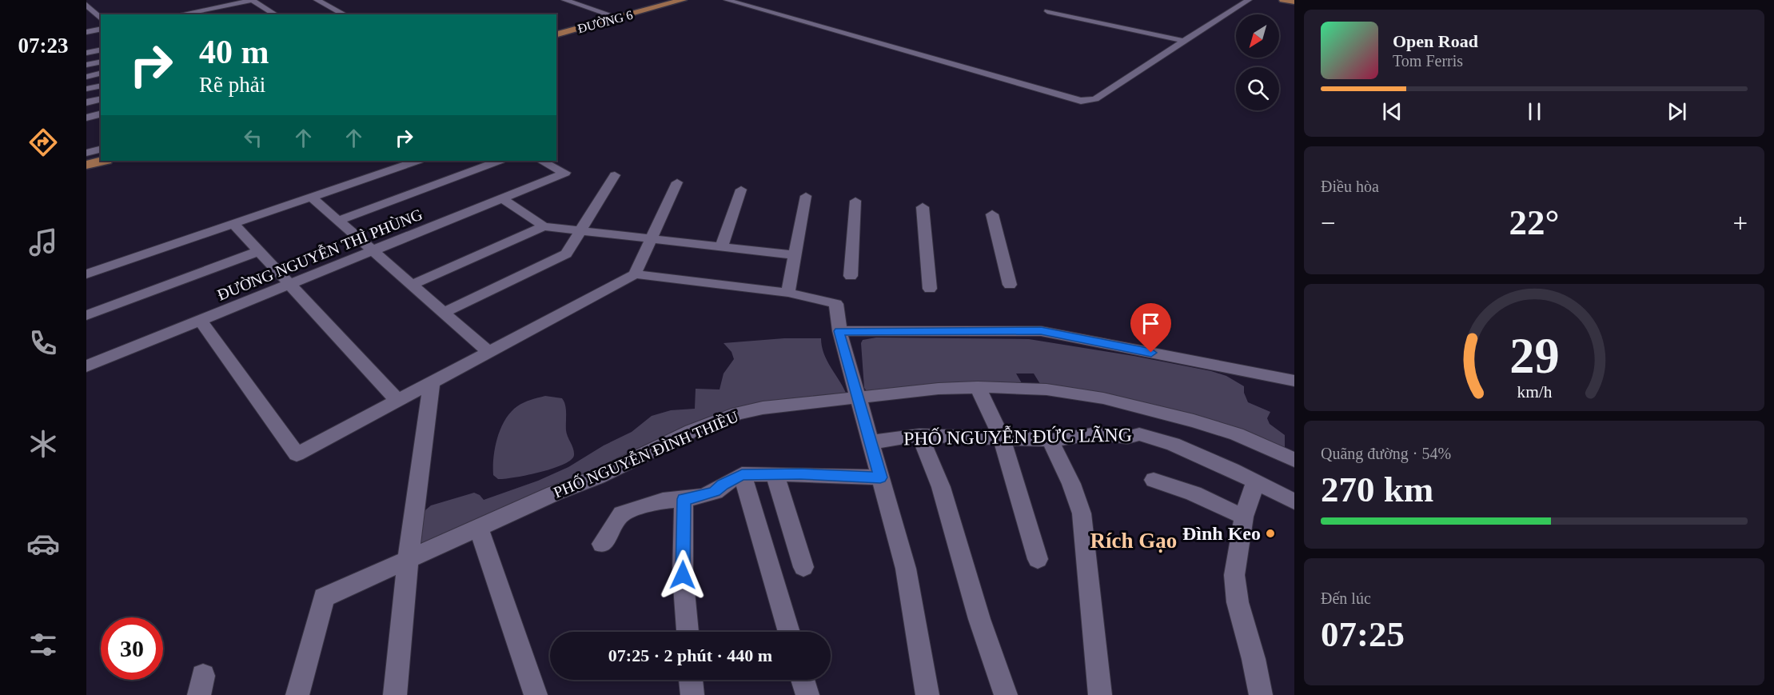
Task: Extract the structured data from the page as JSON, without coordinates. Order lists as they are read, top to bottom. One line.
{"streets":{"main road":["ĐƯỜNG 6"],"street":["ĐƯỜNG NGUYỄN THÌ PHÙNG","PHỐ NGUYỄN ĐỨC LÃNG","PHỐ NGUYỄN ĐÌNH THIỀU"]},"districts":["Rích Gạo"],"places":["Đình Keo"],"north":"bottom left","page":{"tabs":"07:23","turn":["40 m","Rẽ phải"],"song":["Open Road","Tom Ferris"],"tile":["Điều hòa",["Quãng đường · 54%","270 km"],["Đến lúc","07:25"]],"heat":["−","22°","+"],"limit":"30","trip":"07:25 · 2 phút · 440 m","gauge":["29","km/h"]}}
